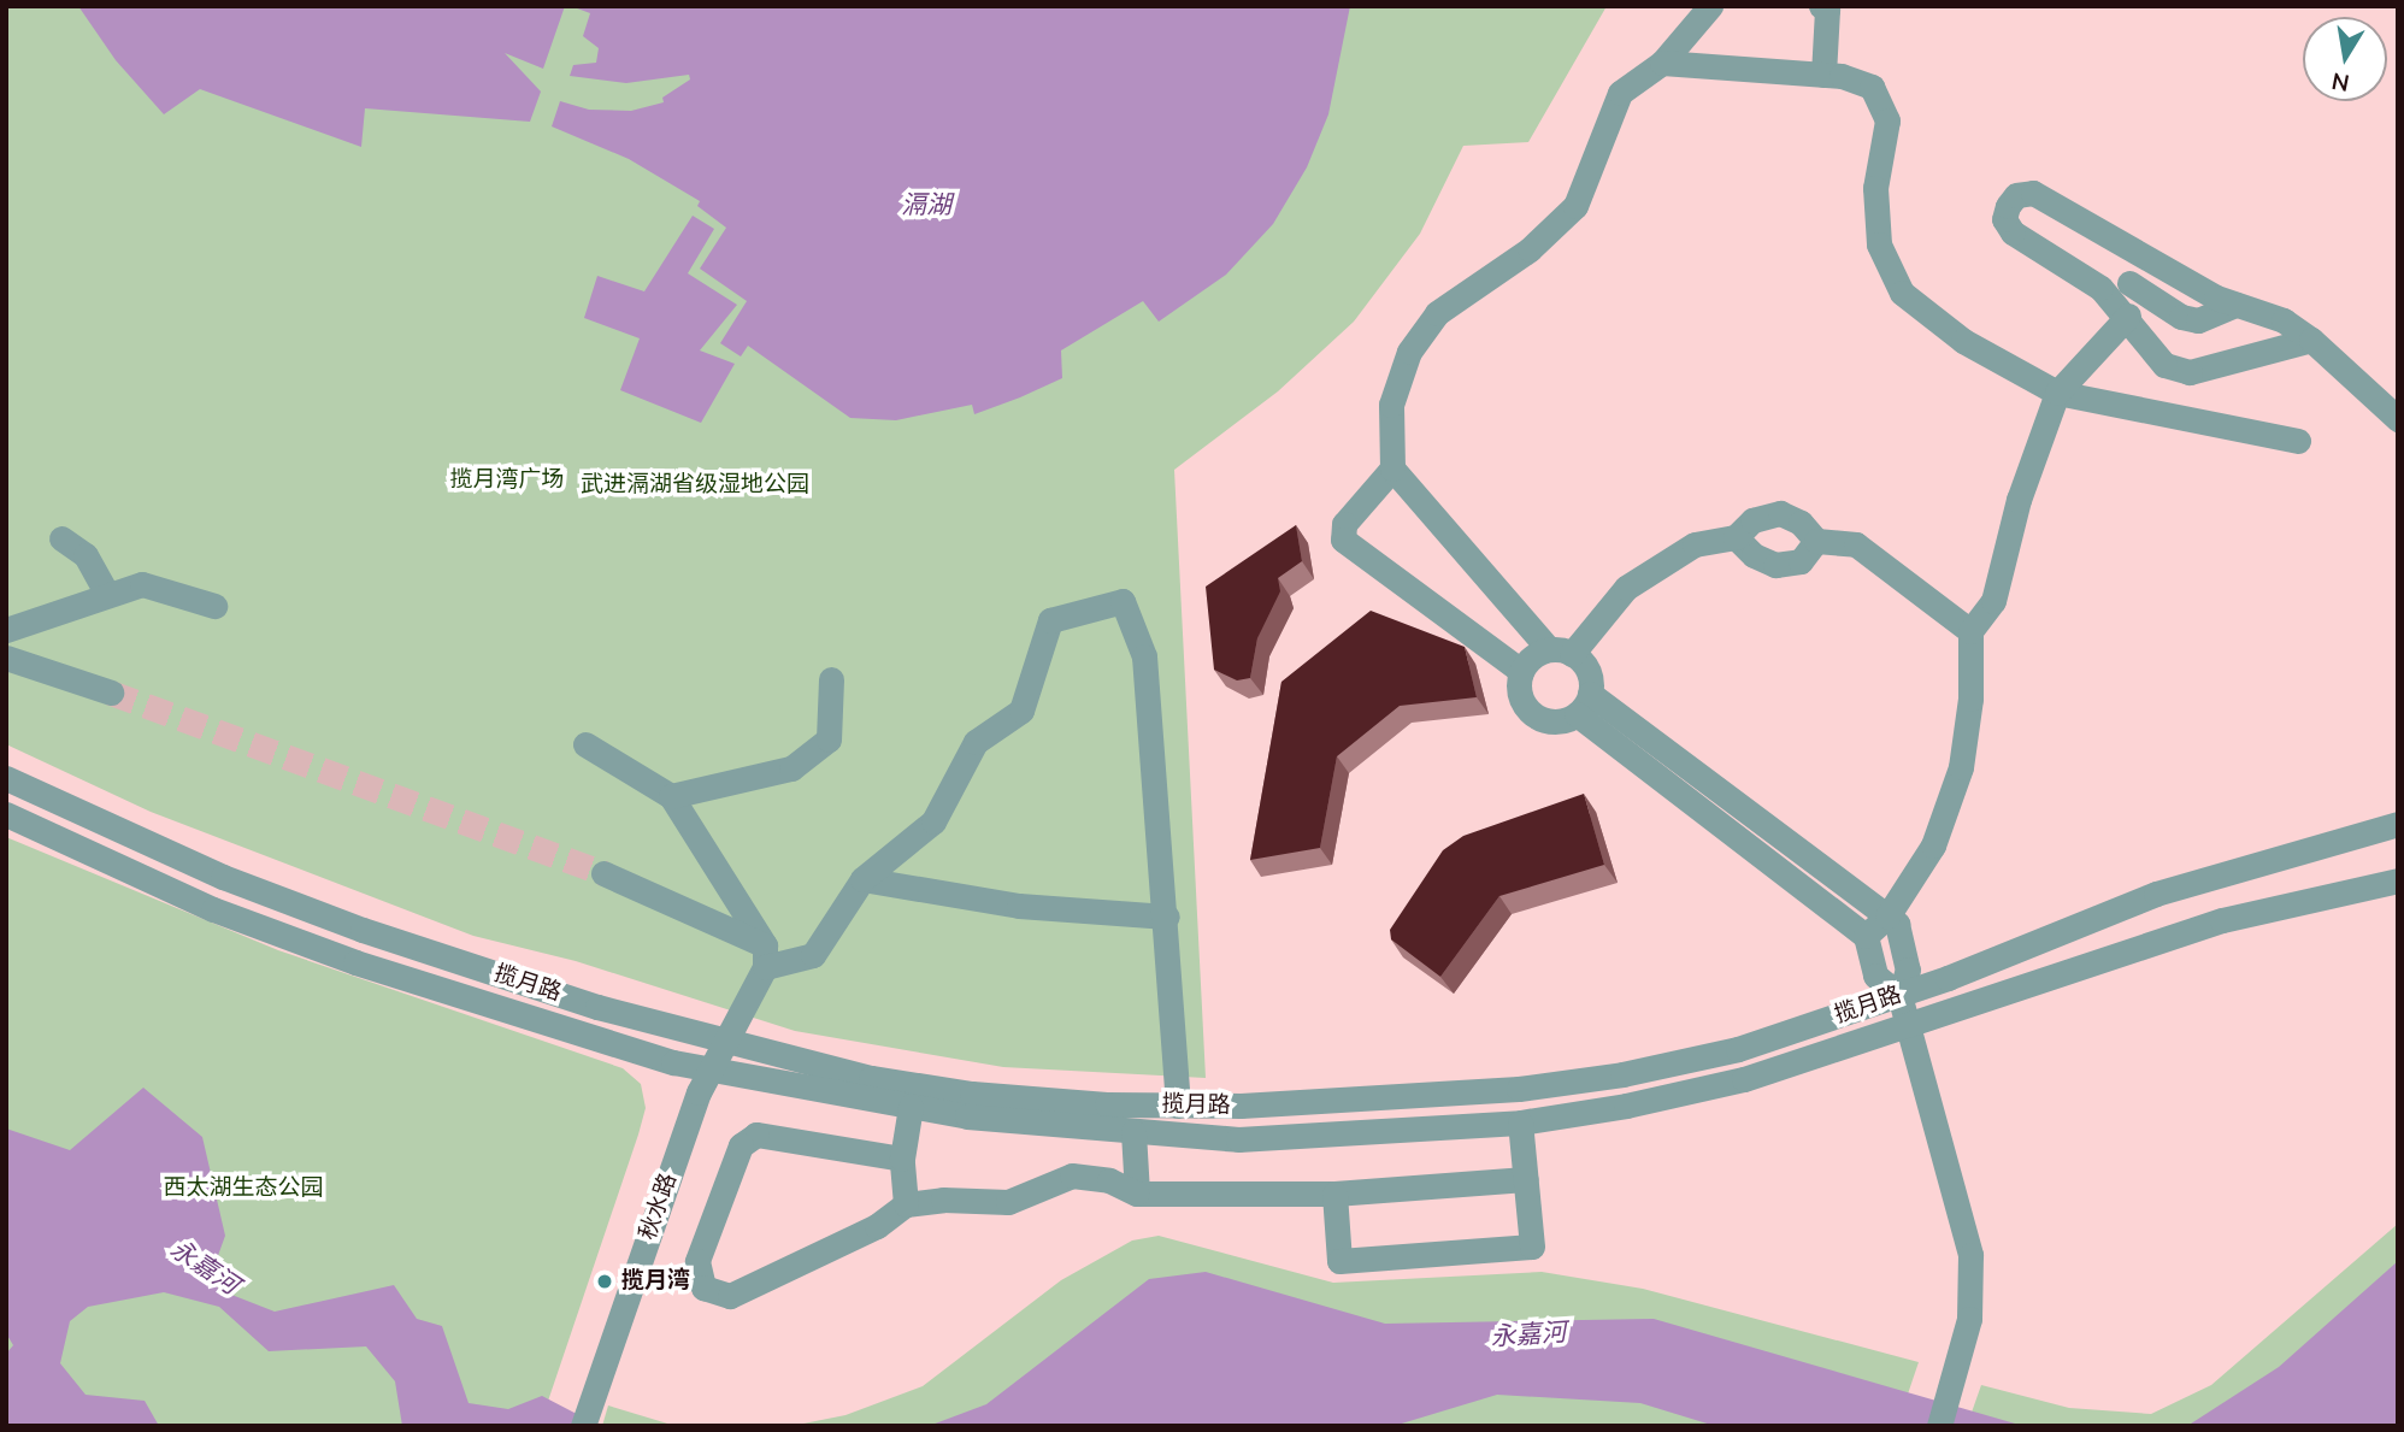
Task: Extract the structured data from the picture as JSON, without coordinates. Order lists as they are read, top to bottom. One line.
{"streets":{"street":["揽月路","秋水路"]},"crossings":[["揽月路","秋水路"]],"water":["滆湖","永嘉河"],"parks":["揽月湾广场","武进滆湖省级湿地公园","西太湖生态公园"],"places":["揽月湾"],"north":"bottom"}
